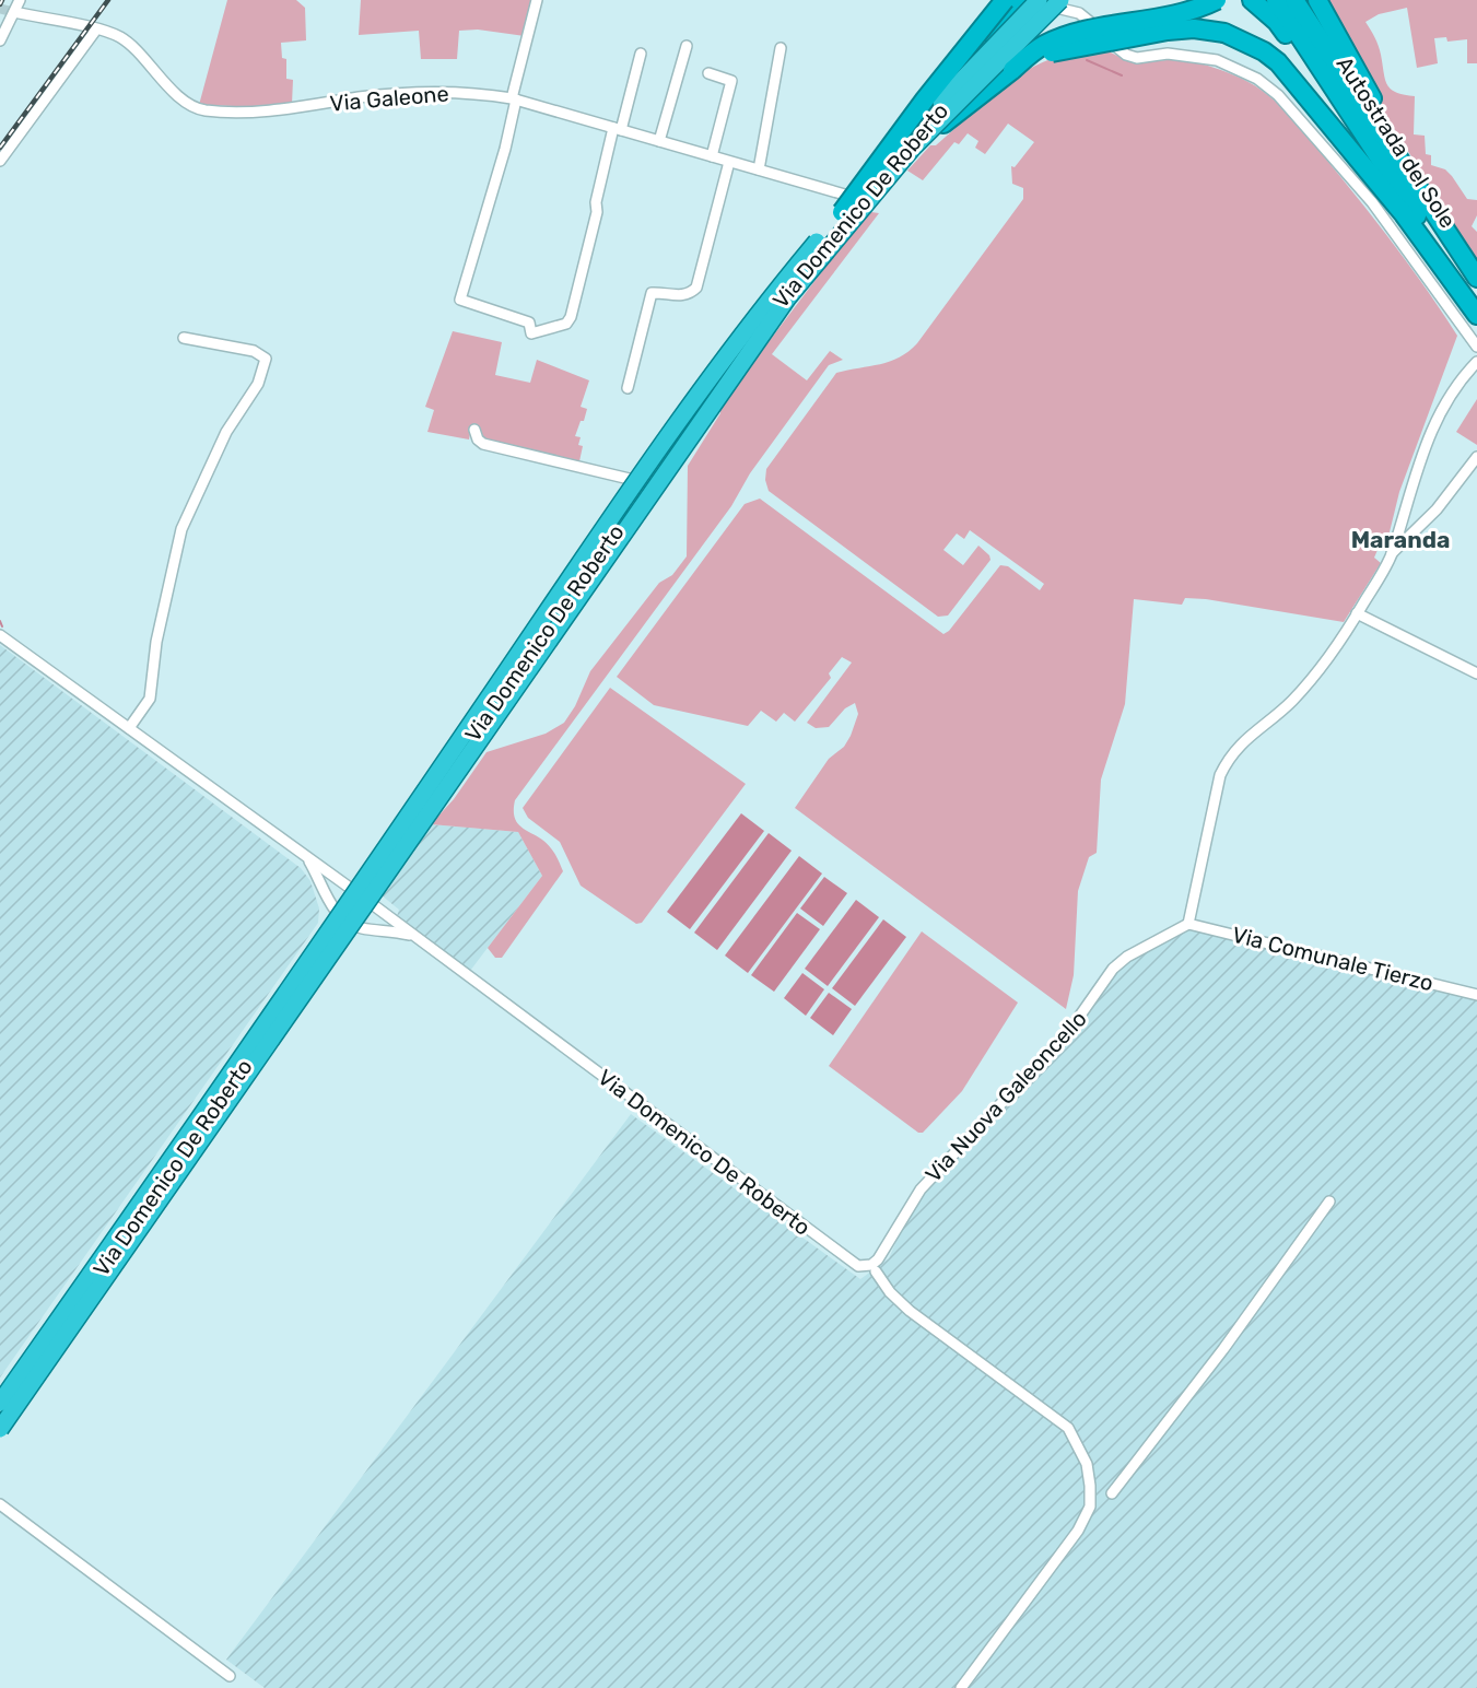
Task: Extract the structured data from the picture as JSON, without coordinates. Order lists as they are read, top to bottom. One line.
{"streets":{"highway":["Autostrada del Sole"],"street":["Via Galeone","Via Domenico De Roberto","Via Comunale Tierzo","Via Nuova Galeoncello"]},"crossings":[["Via Galeone","Via Domenico De Roberto"],["Via Domenico De Roberto","Via Nuova Galeoncello"],["Via Comunale Tierzo","Via Nuova Galeoncello"]],"districts":["Maranda"]}
